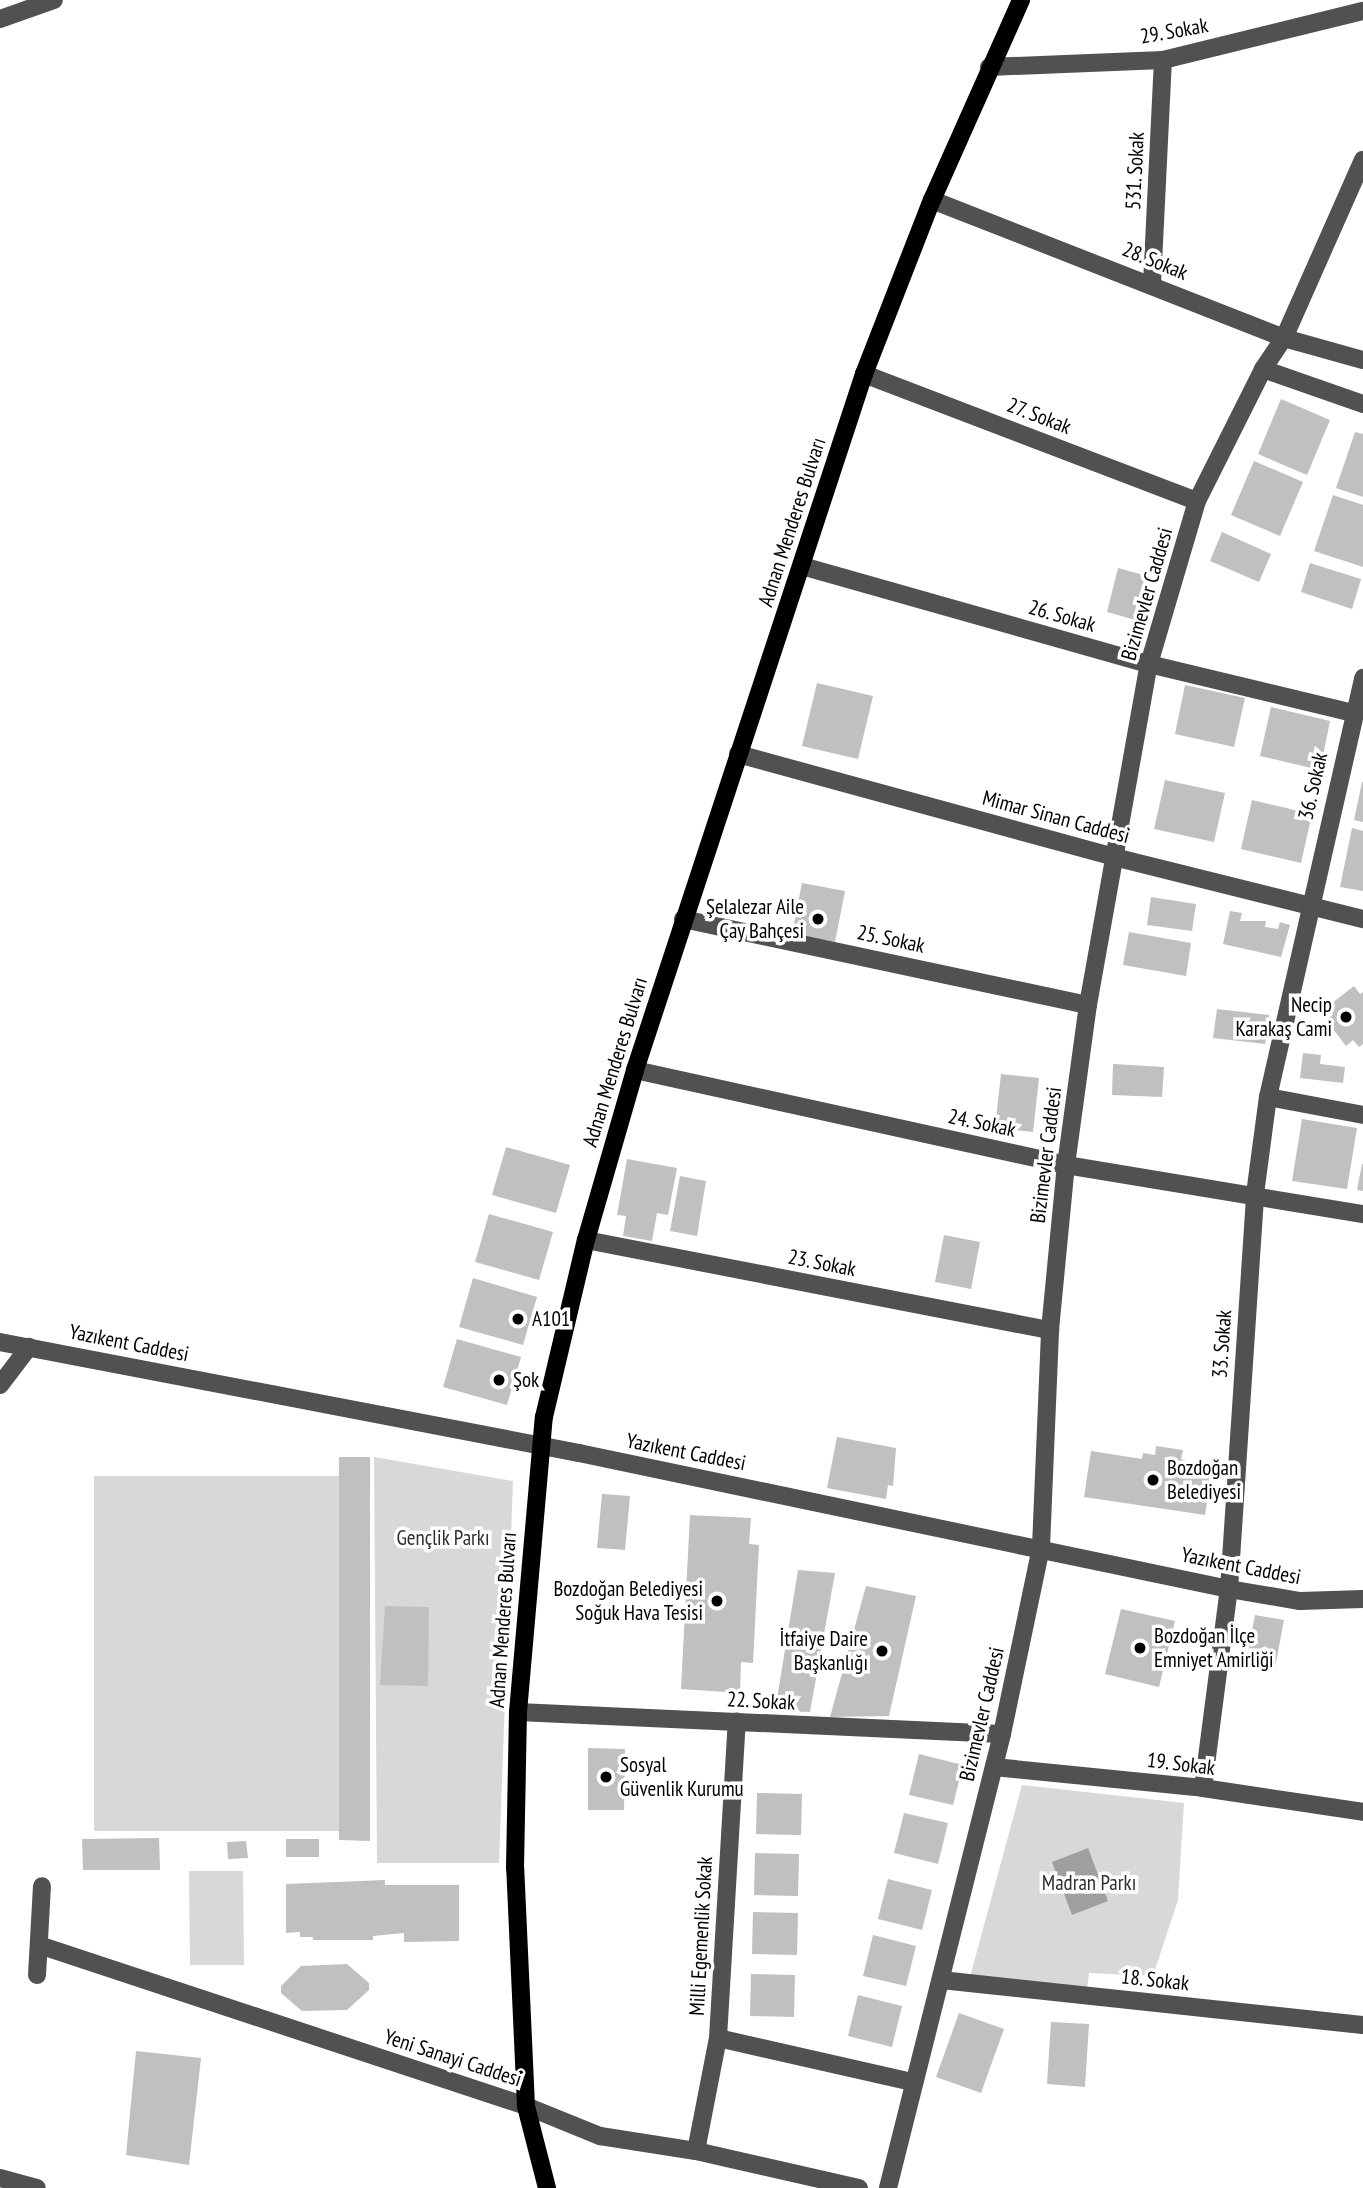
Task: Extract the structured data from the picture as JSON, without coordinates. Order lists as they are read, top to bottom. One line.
{"streets":{"main road":["Adnan Menderes Bulvarı"],"street":["29. Sokak","531. Sokak","28. Sokak","27. Sokak","Bizimevler Caddesi","26. Sokak","36. Sokak","Mimar Sinan Caddesi","25. Sokak","24. Sokak","23. Sokak","Yazıkent Caddesi","33. Sokak","22. Sokak","19. Sokak","Milli Egemenlik Sokak","18. Sokak","Yeni Sanayi Caddesi"]},"crossings":[["29. Sokak","531. Sokak"],["29. Sokak","Adnan Menderes Bulvarı"],["531. Sokak","28. Sokak"],["28. Sokak","Adnan Menderes Bulvarı"],["28. Sokak","Bizimevler Caddesi"],["27. Sokak","Adnan Menderes Bulvarı"],["27. Sokak","Bizimevler Caddesi"],["Adnan Menderes Bulvarı","26. Sokak"],["Adnan Menderes Bulvarı","Mimar Sinan Caddesi"],["Adnan Menderes Bulvarı","25. Sokak"],["Adnan Menderes Bulvarı","24. Sokak"],["Adnan Menderes Bulvarı","23. Sokak"],["Adnan Menderes Bulvarı","Yazıkent Caddesi"],["Adnan Menderes Bulvarı","22. Sokak"],["Adnan Menderes Bulvarı","Yeni Sanayi Caddesi"],["Bizimevler Caddesi","26. Sokak"],["Bizimevler Caddesi","Mimar Sinan Caddesi"],["Bizimevler Caddesi","25. Sokak"],["Bizimevler Caddesi","24. Sokak"],["Bizimevler Caddesi","23. Sokak"],["Bizimevler Caddesi","Yazıkent Caddesi"],["Bizimevler Caddesi","22. Sokak"],["Bizimevler Caddesi","19. Sokak"],["Bizimevler Caddesi","18. Sokak"],["26. Sokak","36. Sokak"],["36. Sokak","Mimar Sinan Caddesi"],["36. Sokak","33. Sokak"],["Mimar Sinan Caddesi","33. Sokak"],["24. Sokak","33. Sokak"],["Yazıkent Caddesi","33. Sokak"],["33. Sokak","19. Sokak"],["22. Sokak","Milli Egemenlik Sokak"],["Milli Egemenlik Sokak","Yeni Sanayi Caddesi"]],"parks":["Gençlik Parkı","Madran Parkı"],"places":["Şelalezar Aile Çay Bahçesi","Necip Karakaş Cami","A101","Şok","Bozdoğan Belediyesi","Bozdoğan Belediyesi Soğuk Hava Tesisi","Bozdoğan İlçe Emniyet Amirliği","İtfaiye Daire Başkanlığı","Sosyal Güvenlik Kurumu"]}
